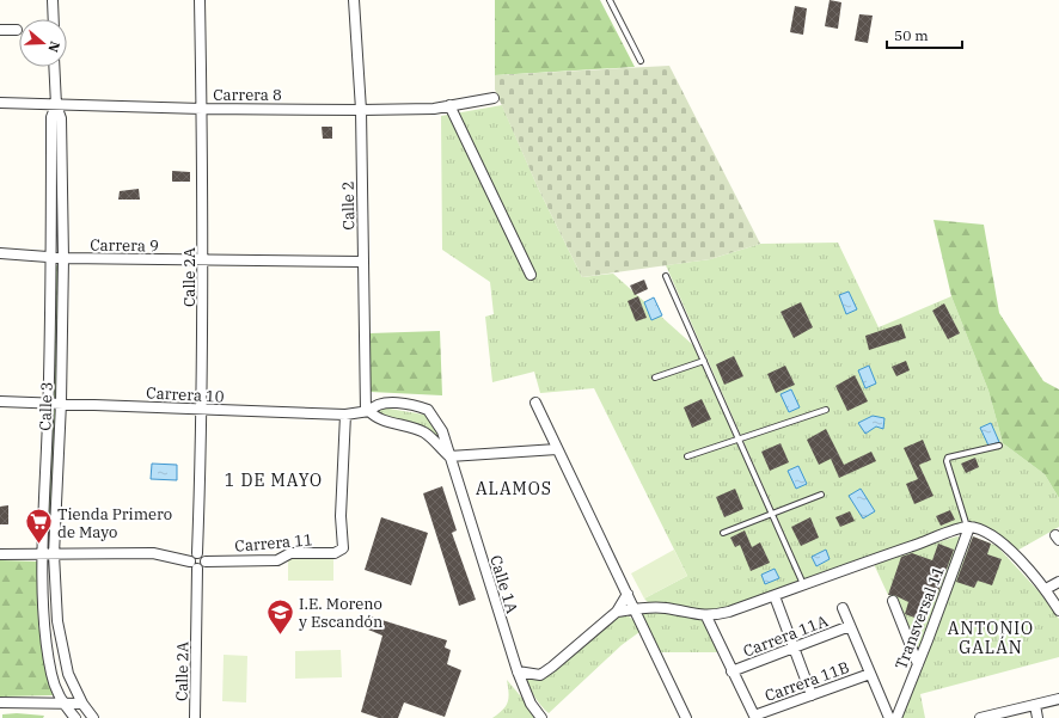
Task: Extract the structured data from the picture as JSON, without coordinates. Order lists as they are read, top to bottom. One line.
{"streets":{"street":["Carrera 8","Calle 2","Carrera 9","Calle 2A","Carrera 10","Calle 3","Carrera 11","Calle 1A","Transversal 11","Carrera 11A","Carrera 11B"]},"crossings":[["Carrera 8","Calle 2"],["Carrera 8","Calle 2A"],["Carrera 8","Calle 3"],["Calle 2","Carrera 9"],["Calle 2","Carrera 10"],["Carrera 9","Calle 2A"],["Carrera 9","Calle 3"],["Calle 2A","Carrera 10"],["Calle 2A","Carrera 11"],["Carrera 10","Calle 3"],["Carrera 10","Carrera 11"],["Carrera 10","Calle 1A"],["Carrera 11A","Carrera 11B"]],"districts":["1 DE MAYO","ALAMOS","ANTONIO GALÁN"],"places":{"supermarket":["Tienda Primero de Mayo"],"school or university":["I.E. Moreno y Escandón"]},"scale_bar":"50 m","north":"right"}
